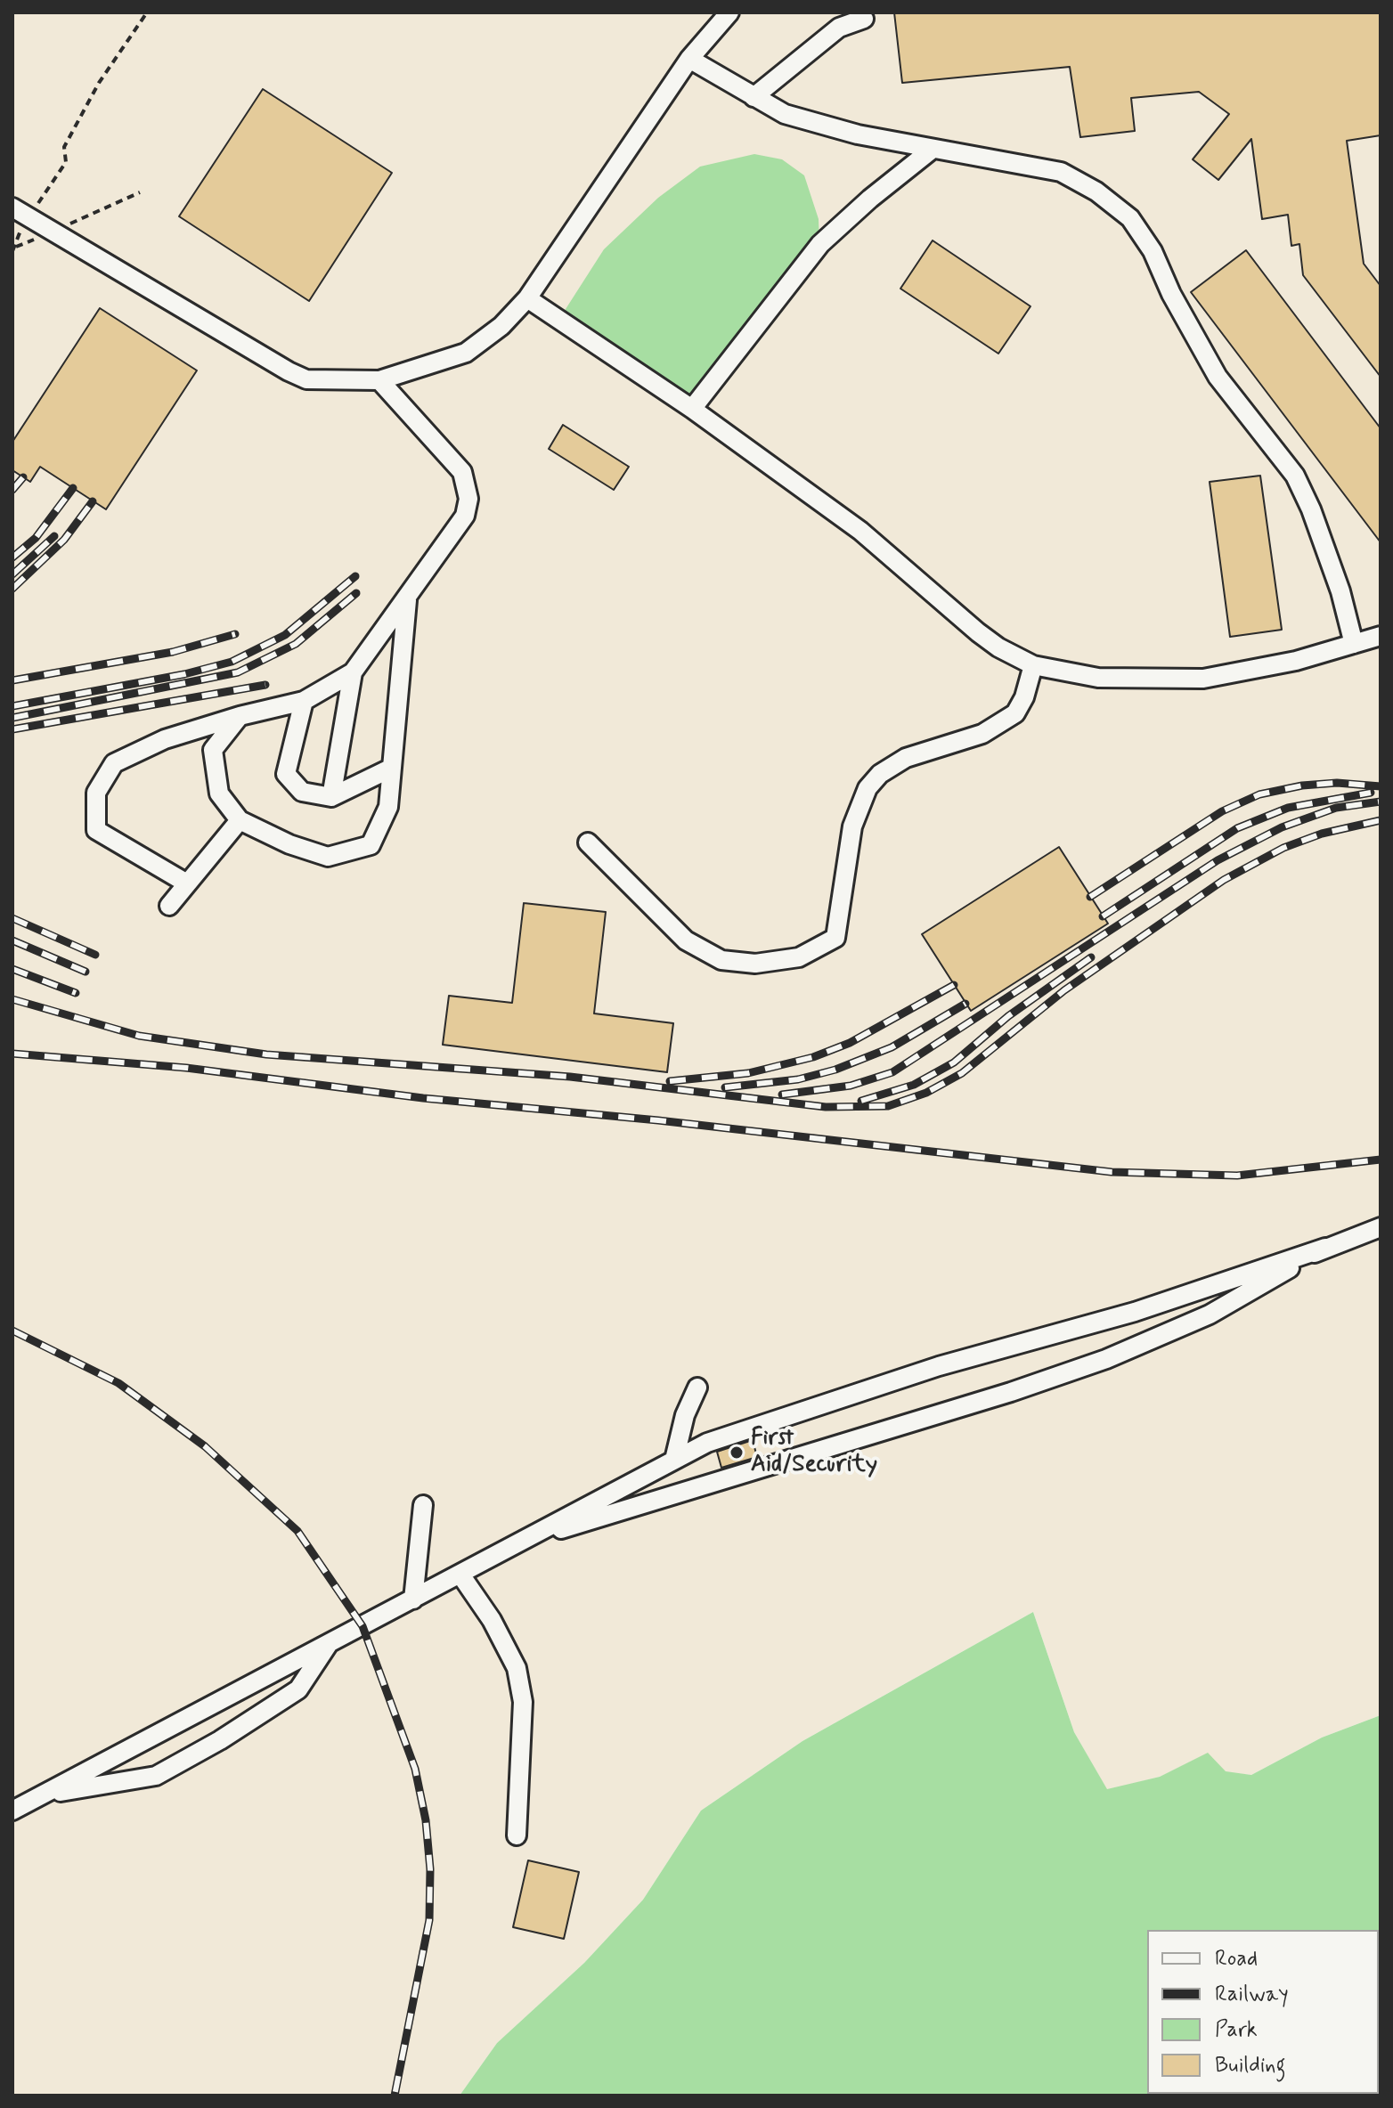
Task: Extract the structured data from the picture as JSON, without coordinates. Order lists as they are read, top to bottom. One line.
{"places":["First Aid/Security"],"legend":["Road","Railway","Park","Building"]}
